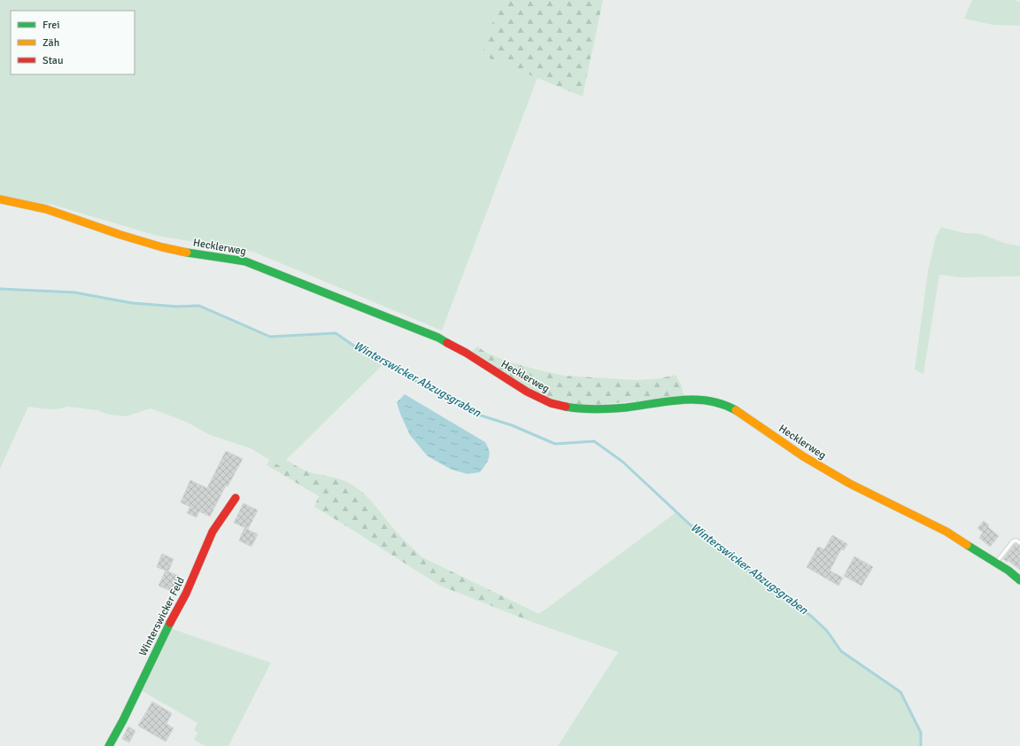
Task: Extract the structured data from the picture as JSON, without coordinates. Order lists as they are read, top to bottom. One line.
{"streets":{"street":["Hecklerweg","Winterswicker Feld"]},"water":["Winterswicker Abzugsgraben"],"legend":["Frei","Zäh","Stau"]}
